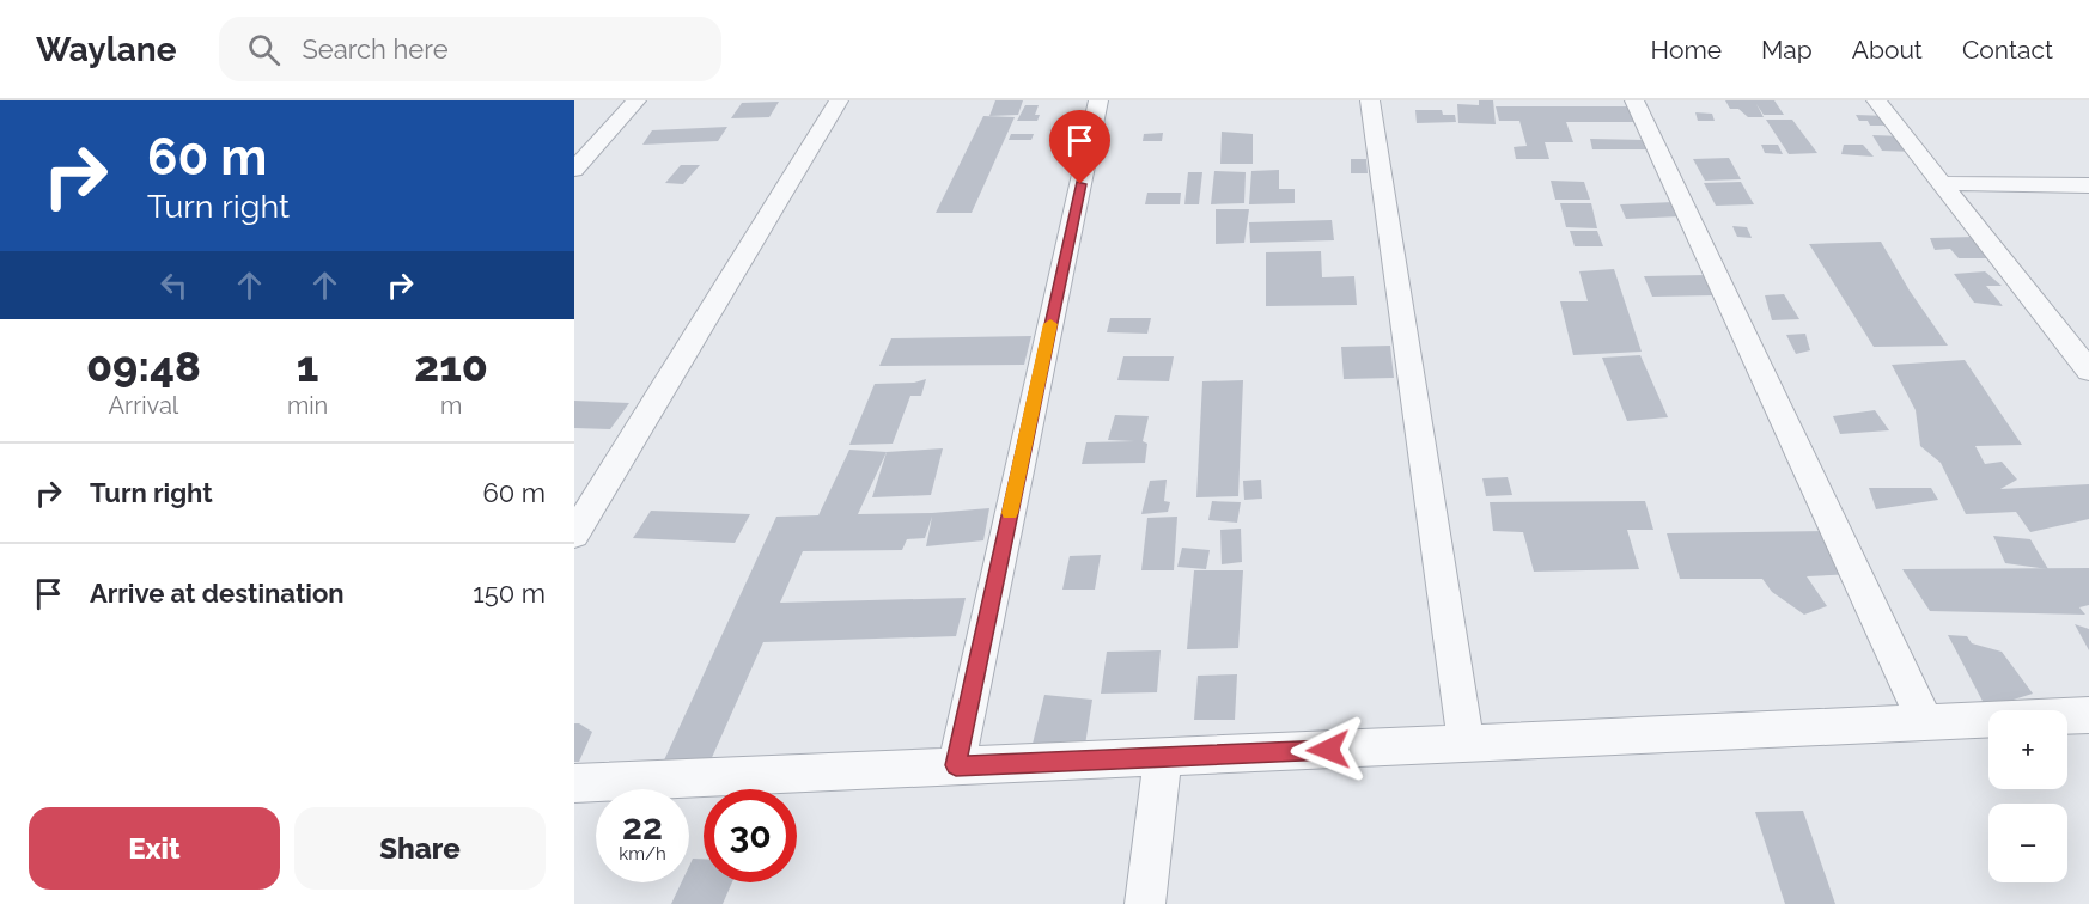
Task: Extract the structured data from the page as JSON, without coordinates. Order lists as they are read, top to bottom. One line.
{"page":{"header":"Waylane","search":"Search here","nav":["Home","Map","About","Contact"],"turn":["60 m","Turn right"],"eta":["09:48","Arrival","1","min","210","m"],"list":[{"name":"Turn right","value":"60 m"},{"name":"Arrive at destination","value":"150 m"}],"map_buttons":["+","−"],"speed":"22 km/h","limit":"30","buttons":["Exit","Share"]}}
